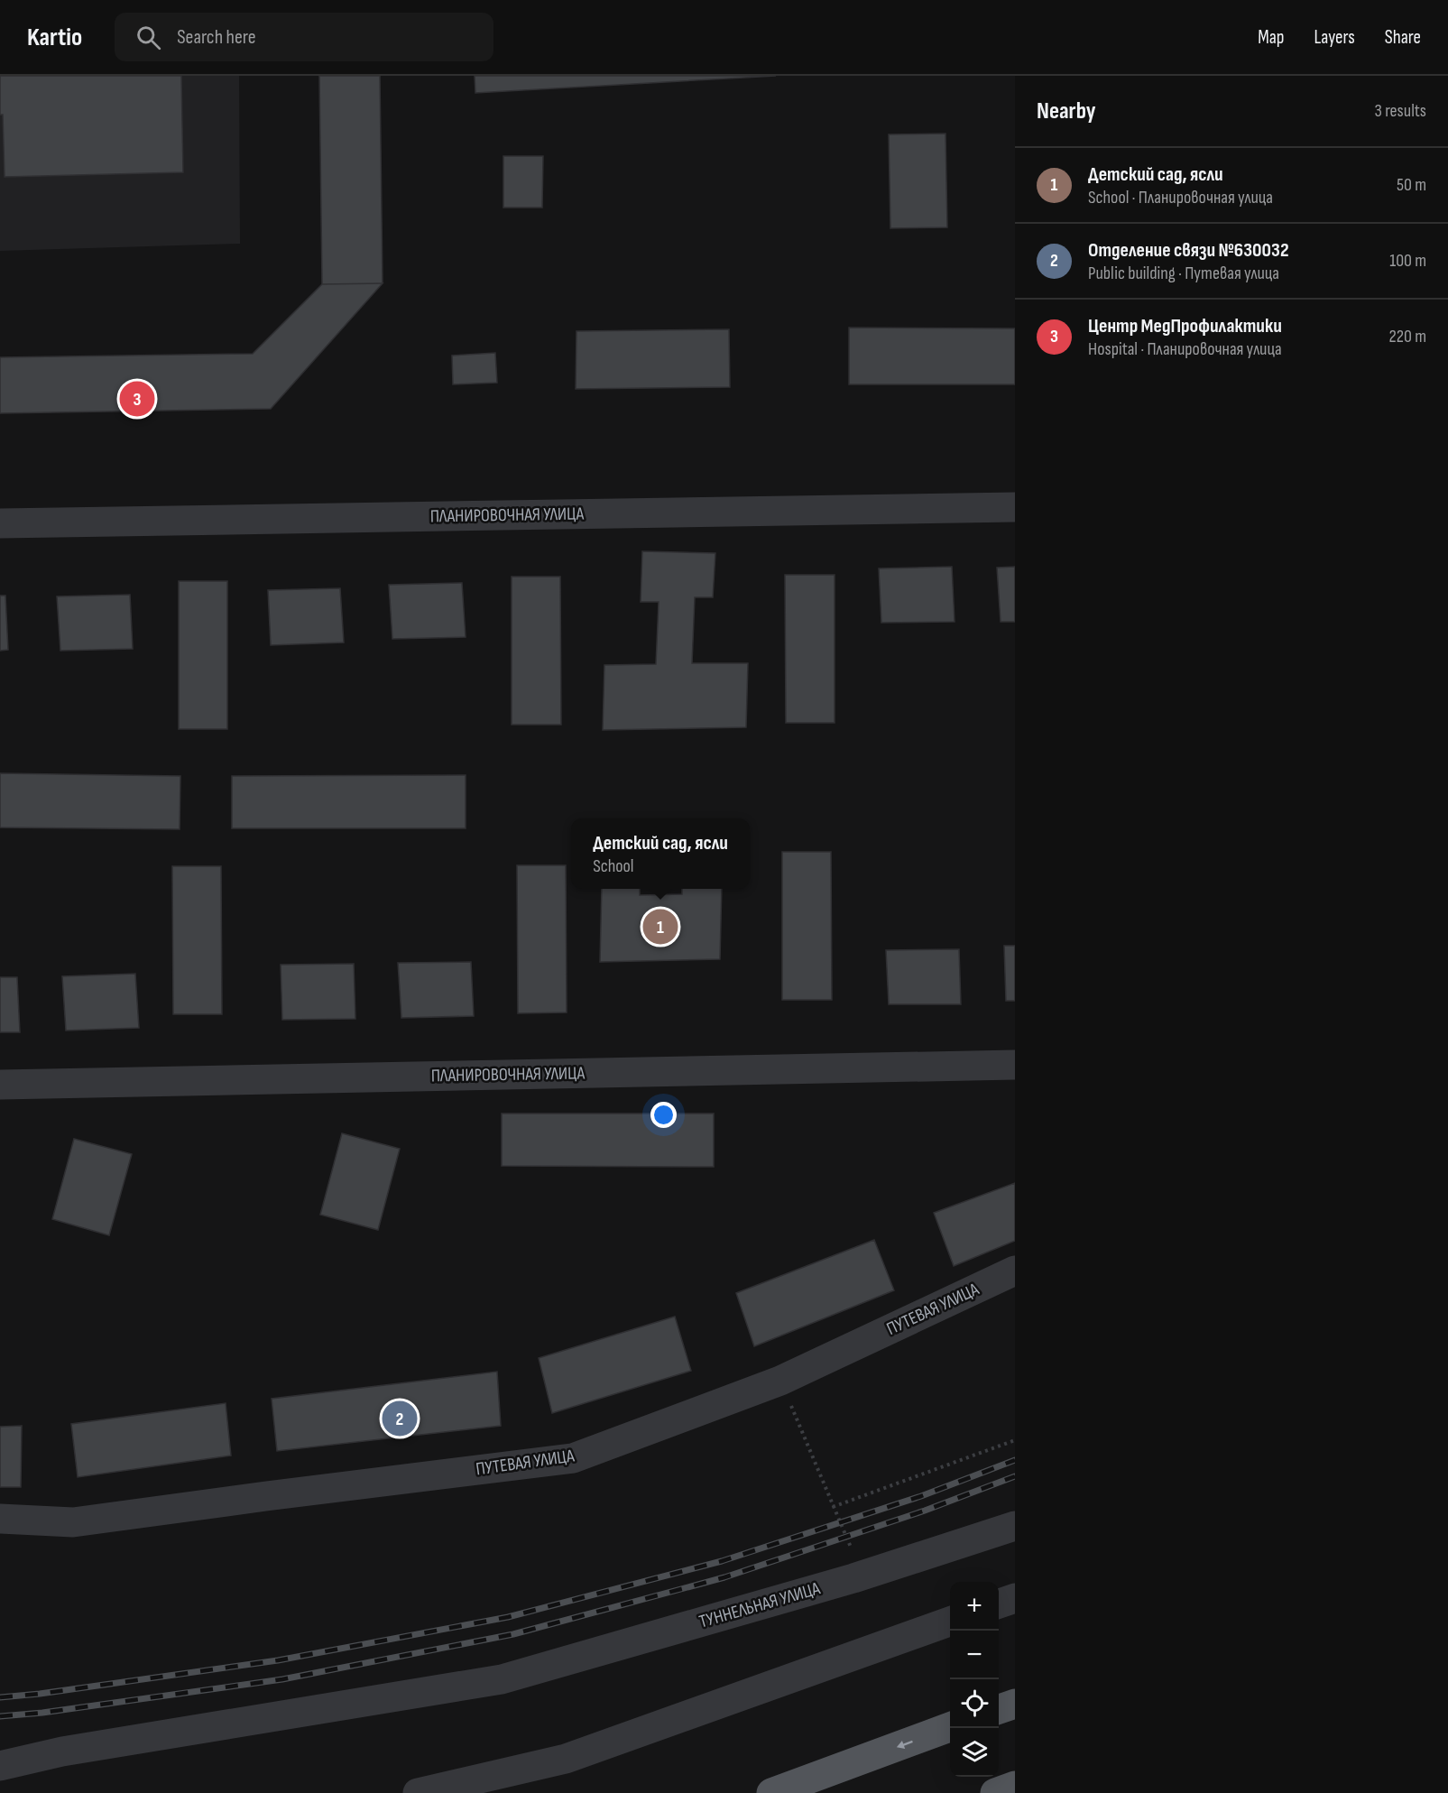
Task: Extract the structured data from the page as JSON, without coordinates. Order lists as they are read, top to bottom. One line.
{"streets":{"street":["ПЛАНИРОВОЧНАЯ УЛИЦА","ПУТЕВАЯ УЛИЦА","ТУННЕЛЬНАЯ УЛИЦА"]},"page":{"header":"Kartio","search":"Search here","nav":["Map","Layers","Share"],"heading":["Nearby","3 results"],"list":[{"mark":"1","name":"Детский сад, ясли","note":"School · Планировочная улица","value":"50 m"},{"mark":"2","name":"Отделение связи №630032","note":"Public building · Путевая улица","value":"100 m"},{"mark":"3","name":"Центр МедПрофилактики","note":"Hospital · Планировочная улица","value":"220 m"}],"pins":["3","1","2"],"popup":["Детский сад, ясли","School"],"map_buttons":["+","−"]}}
